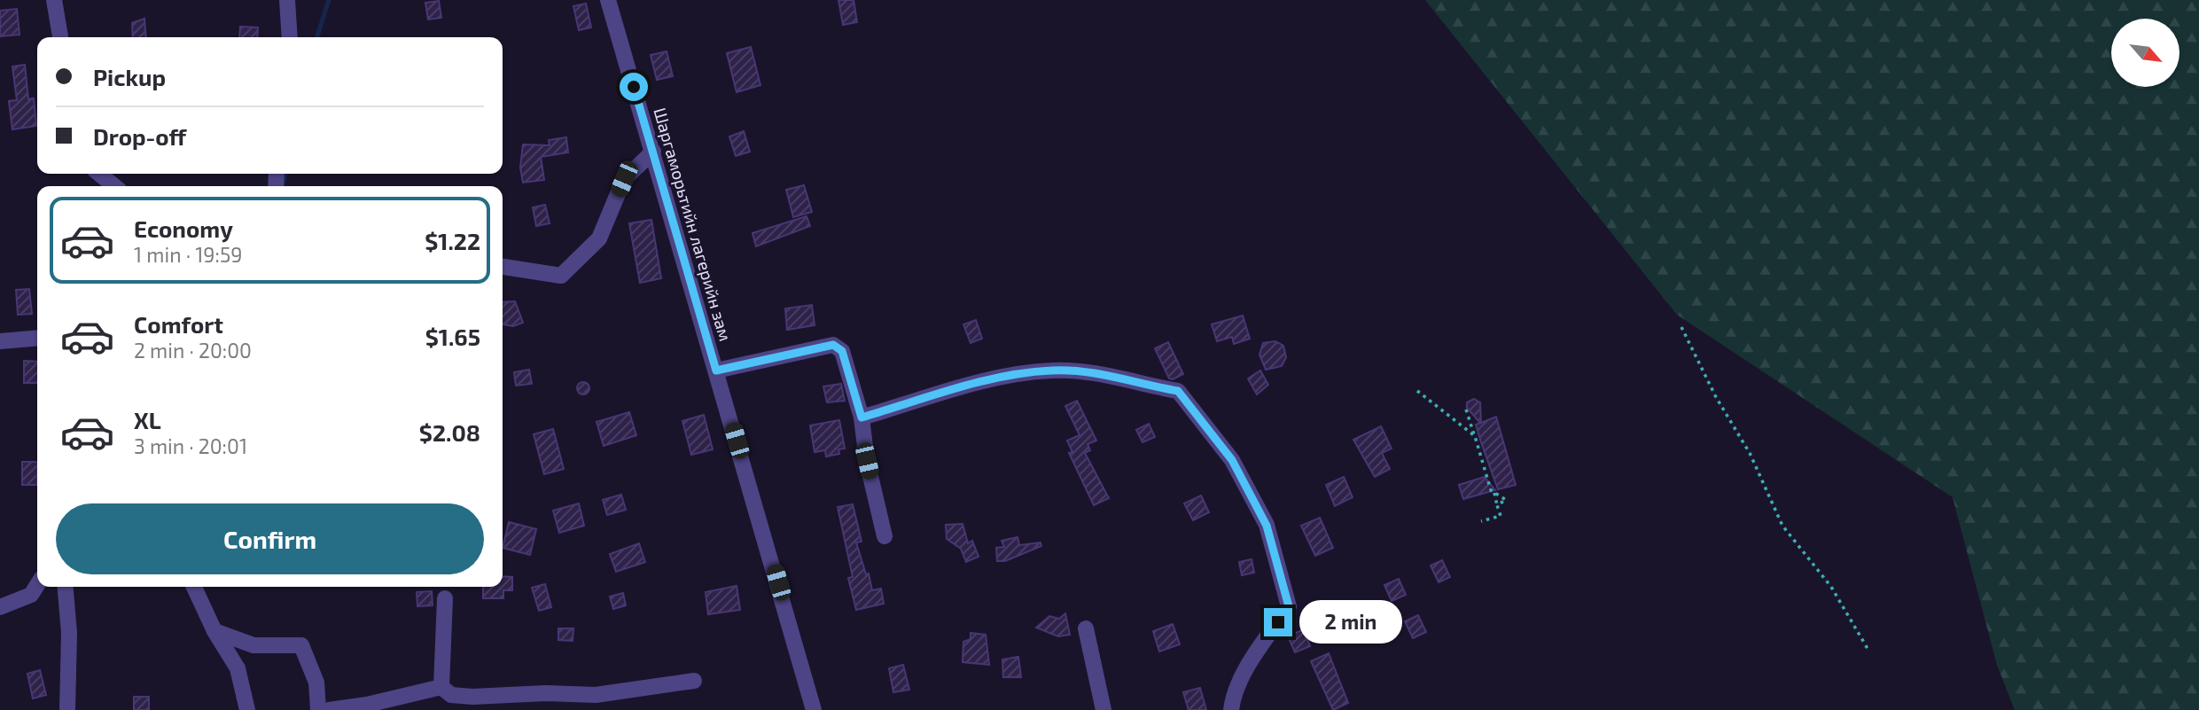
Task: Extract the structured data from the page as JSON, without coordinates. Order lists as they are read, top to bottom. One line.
{"streets":{"street":["Шаргаморьтийн лагерийн зам"]},"north":"bottom right","page":{"banner":["Pickup","Drop-off"],"list":[{"name":"Economy","note":"1 min · 19:59","value":"$1.22"},{"name":"Comfort","note":"2 min · 20:00","value":"$1.65"},{"name":"XL","note":"3 min · 20:01","value":"$2.08"}],"buttons":"Confirm","bubble":"2 min"}}
